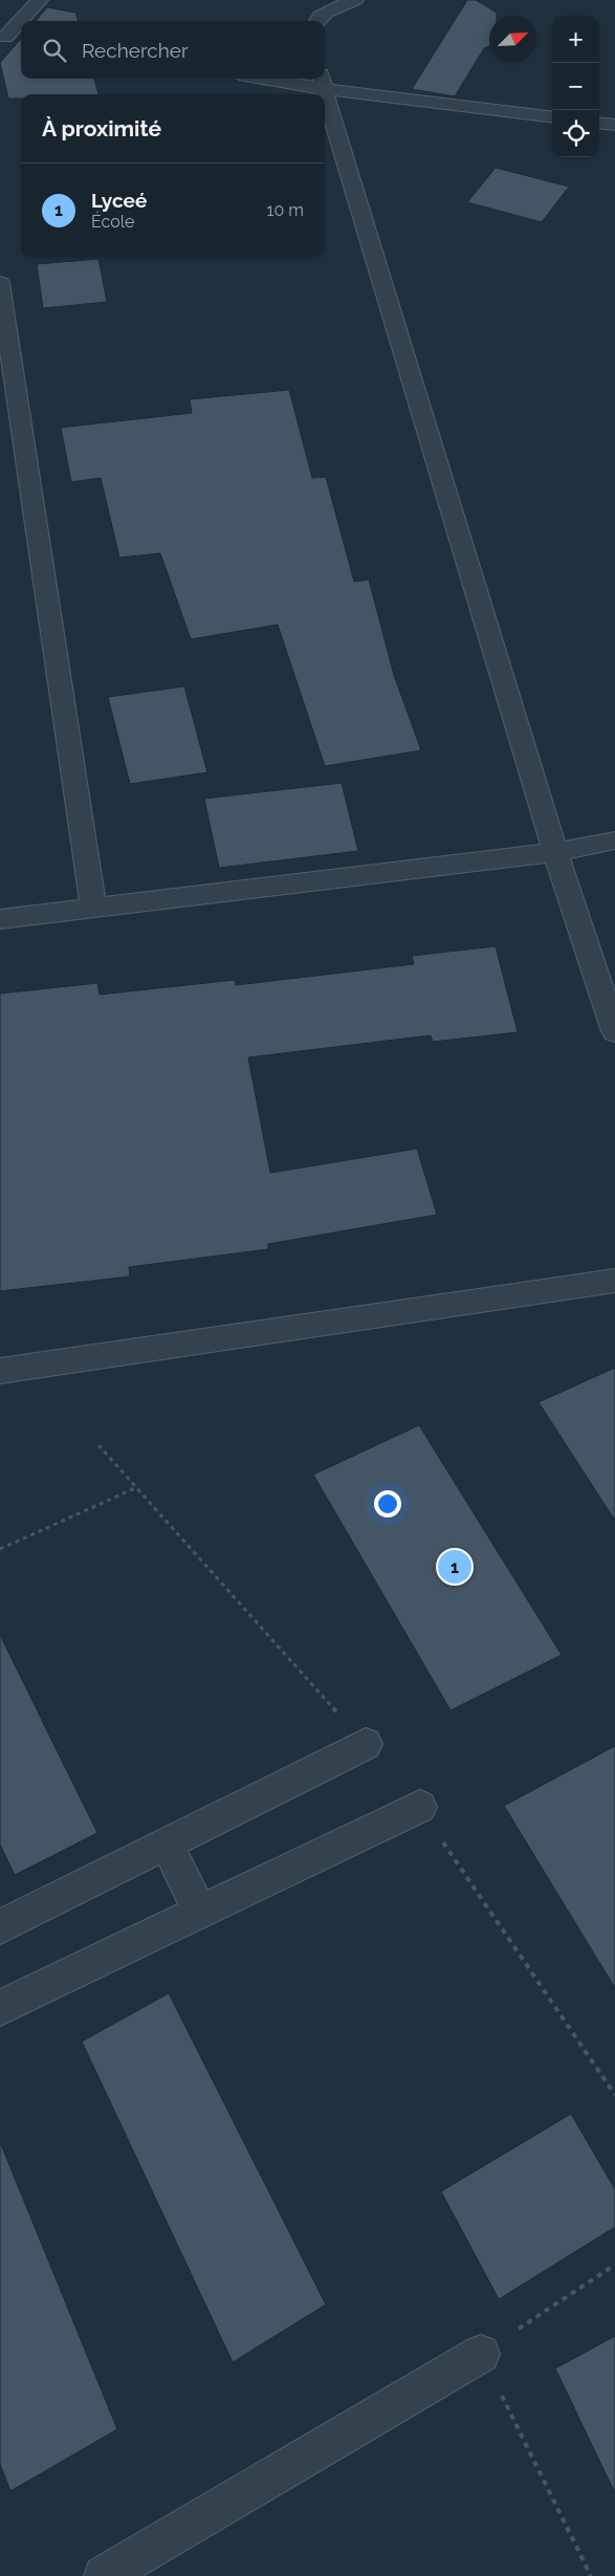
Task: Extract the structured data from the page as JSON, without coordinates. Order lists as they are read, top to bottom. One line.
{"north":"top right","page":{"map_buttons":["+","−"],"search":"Rechercher","heading":"À proximité","list":[{"mark":"1","name":"Lyceé","note":"École","value":"10 m"}],"pins":"1"}}
